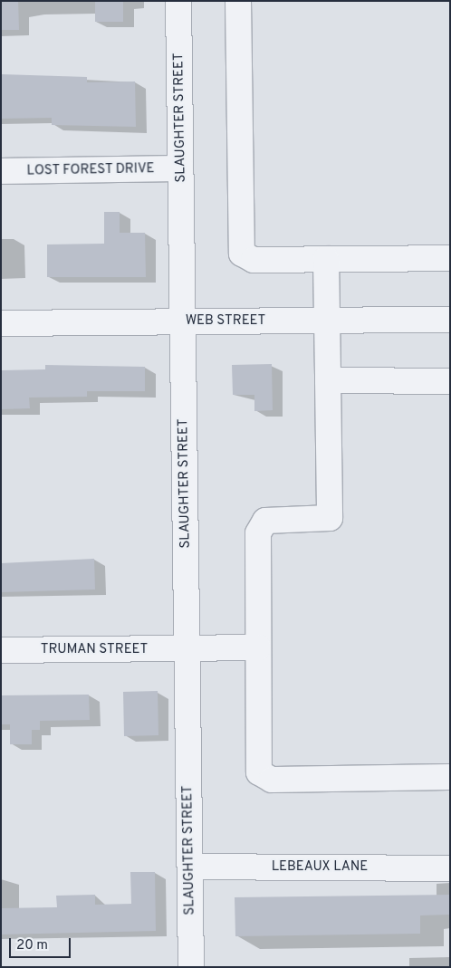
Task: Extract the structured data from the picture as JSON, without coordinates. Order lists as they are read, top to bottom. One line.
{"streets":{"street":["SLAUGHTER STREET","LOST FOREST DRIVE","WEB STREET","TRUMAN STREET","LEBEAUX LANE"]},"crossings":[["SLAUGHTER STREET","LOST FOREST DRIVE"],["SLAUGHTER STREET","WEB STREET"],["SLAUGHTER STREET","TRUMAN STREET"],["SLAUGHTER STREET","LEBEAUX LANE"]],"scale_bar":"20 m"}
